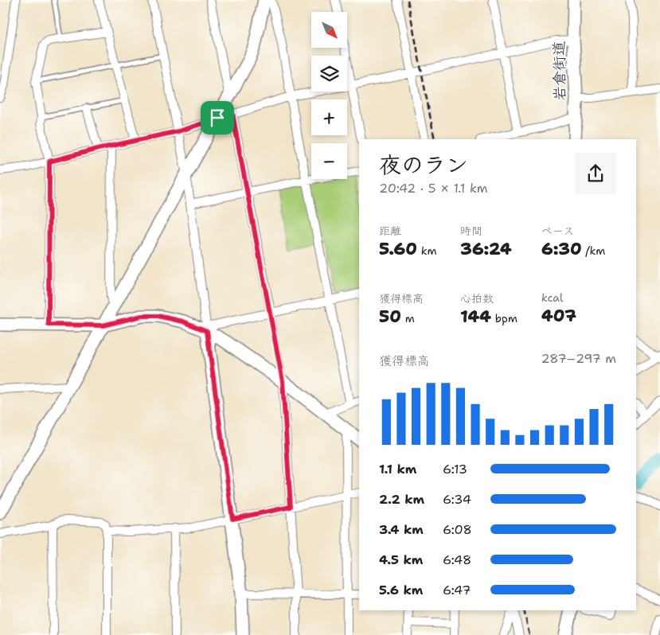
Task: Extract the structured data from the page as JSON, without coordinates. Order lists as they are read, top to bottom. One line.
{"streets":{"street":["岩倉街道"]},"north":"bottom right","page":{"map_buttons":["+","−"],"heading":["夜のラン","20:42 · 5 × 1.1 km"],"stats":[["距離","5.60 km"],["時間","36:24"],["ペース","6:30 /km"],["獲得標高","50 m"],["心拍数","144 bpm"],["kcal","407"]],"chart":["獲得標高","287–297 m"],"list":[{"name":"1.1 km","note":"6:13"},{"name":"2.2 km","note":"6:34"},{"name":"3.4 km","note":"6:08"},{"name":"4.5 km","note":"6:48"},{"name":"5.6 km","note":"6:47"}]}}
